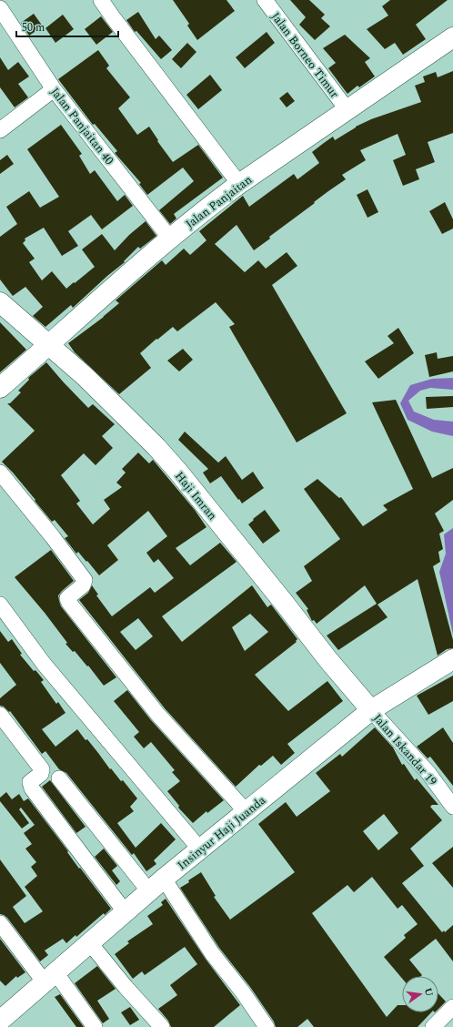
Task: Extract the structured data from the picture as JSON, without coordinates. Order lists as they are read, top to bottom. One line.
{"streets":{"street":["Jalan Borneo Timur","Jalan Panjaitan 40","Jalan Panjaitan","Haji Imran","Jalan Iskandar 19","Insinyur Haji Juanda"]},"crossings":[["Jalan Borneo Timur","Jalan Panjaitan"],["Jalan Panjaitan 40","Jalan Panjaitan"],["Jalan Panjaitan","Haji Imran"],["Haji Imran","Jalan Iskandar 19"],["Haji Imran","Insinyur Haji Juanda"],["Jalan Iskandar 19","Insinyur Haji Juanda"]],"scale_bar":"50 m","north":"right"}
